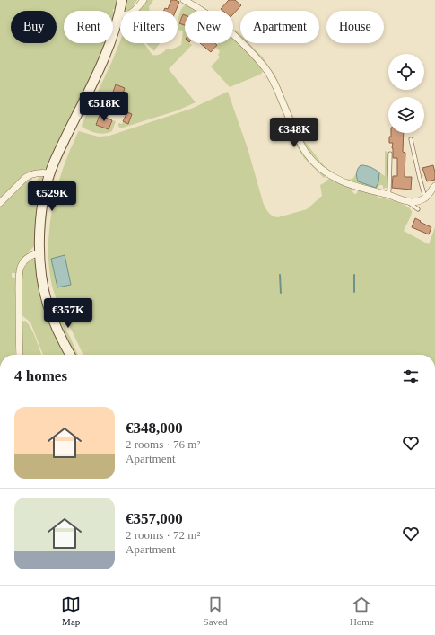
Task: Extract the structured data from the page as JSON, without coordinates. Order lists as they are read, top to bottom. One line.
{"page":{"chip":["Buy","Rent","Filters","New","Apartment","House"],"price":["€518K","€348K","€529K","€357K"],"heading":"4 homes","list":[{"name":"€348,000","note":"2 rooms · 76 m² · Apartment"},{"name":"€357,000","note":"2 rooms · 72 m² · Apartment"}],"tabs":["Map","Saved","Home"]}}
